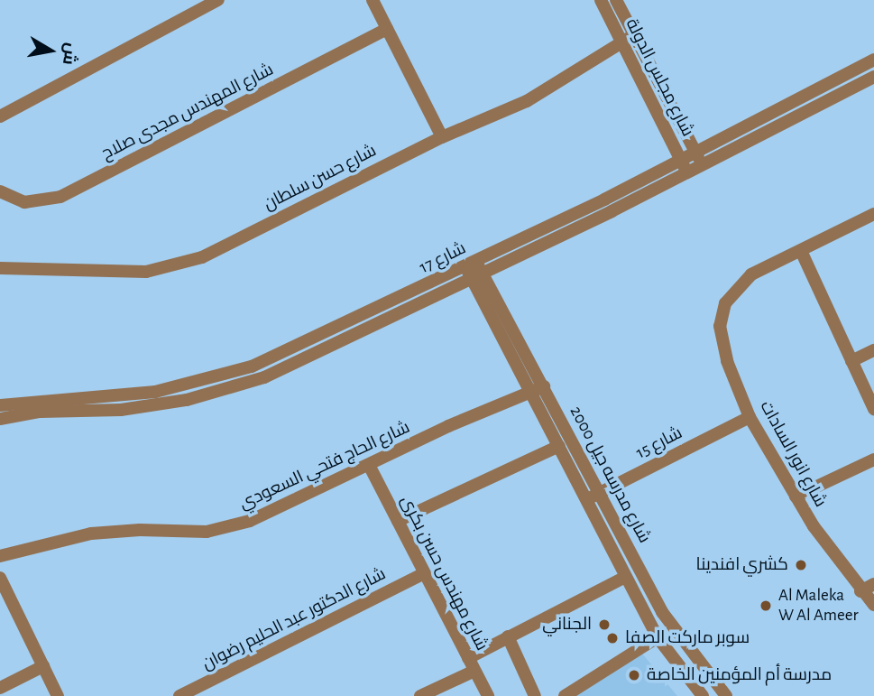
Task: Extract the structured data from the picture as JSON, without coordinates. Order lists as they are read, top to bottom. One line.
{"streets":{"street":["شارع مجلس الدولة","شارع المهندس مجدى صلاح","شارع حسن سلطان","شارع 17","شارع 15","شارع انور السادات","شارع الحاج فتحي السعودي","شارع مدرسه جيل 2000","شارع مهندس حسن بكرى","شارع الدكتور عبد الحليم رضوان"]},"crossings":[["شارع مجلس الدولة","شارع حسن سلطان"],["شارع مجلس الدولة","شارع 17"],["شارع 17","شارع مدرسه جيل 2000"],["شارع 15","شارع انور السادات"],["شارع 15","شارع مدرسه جيل 2000"],["شارع الحاج فتحي السعودي","شارع مدرسه جيل 2000"],["شارع الحاج فتحي السعودي","شارع مهندس حسن بكرى"],["شارع مهندس حسن بكرى","شارع الدكتور عبد الحليم رضوان"]],"places":["كشري افندينا","Al Maleka W Al Ameer","الجناني","سوبر ماركت الصفا","مدرسة أم المؤمنين الخاصة"],"north":"right"}
